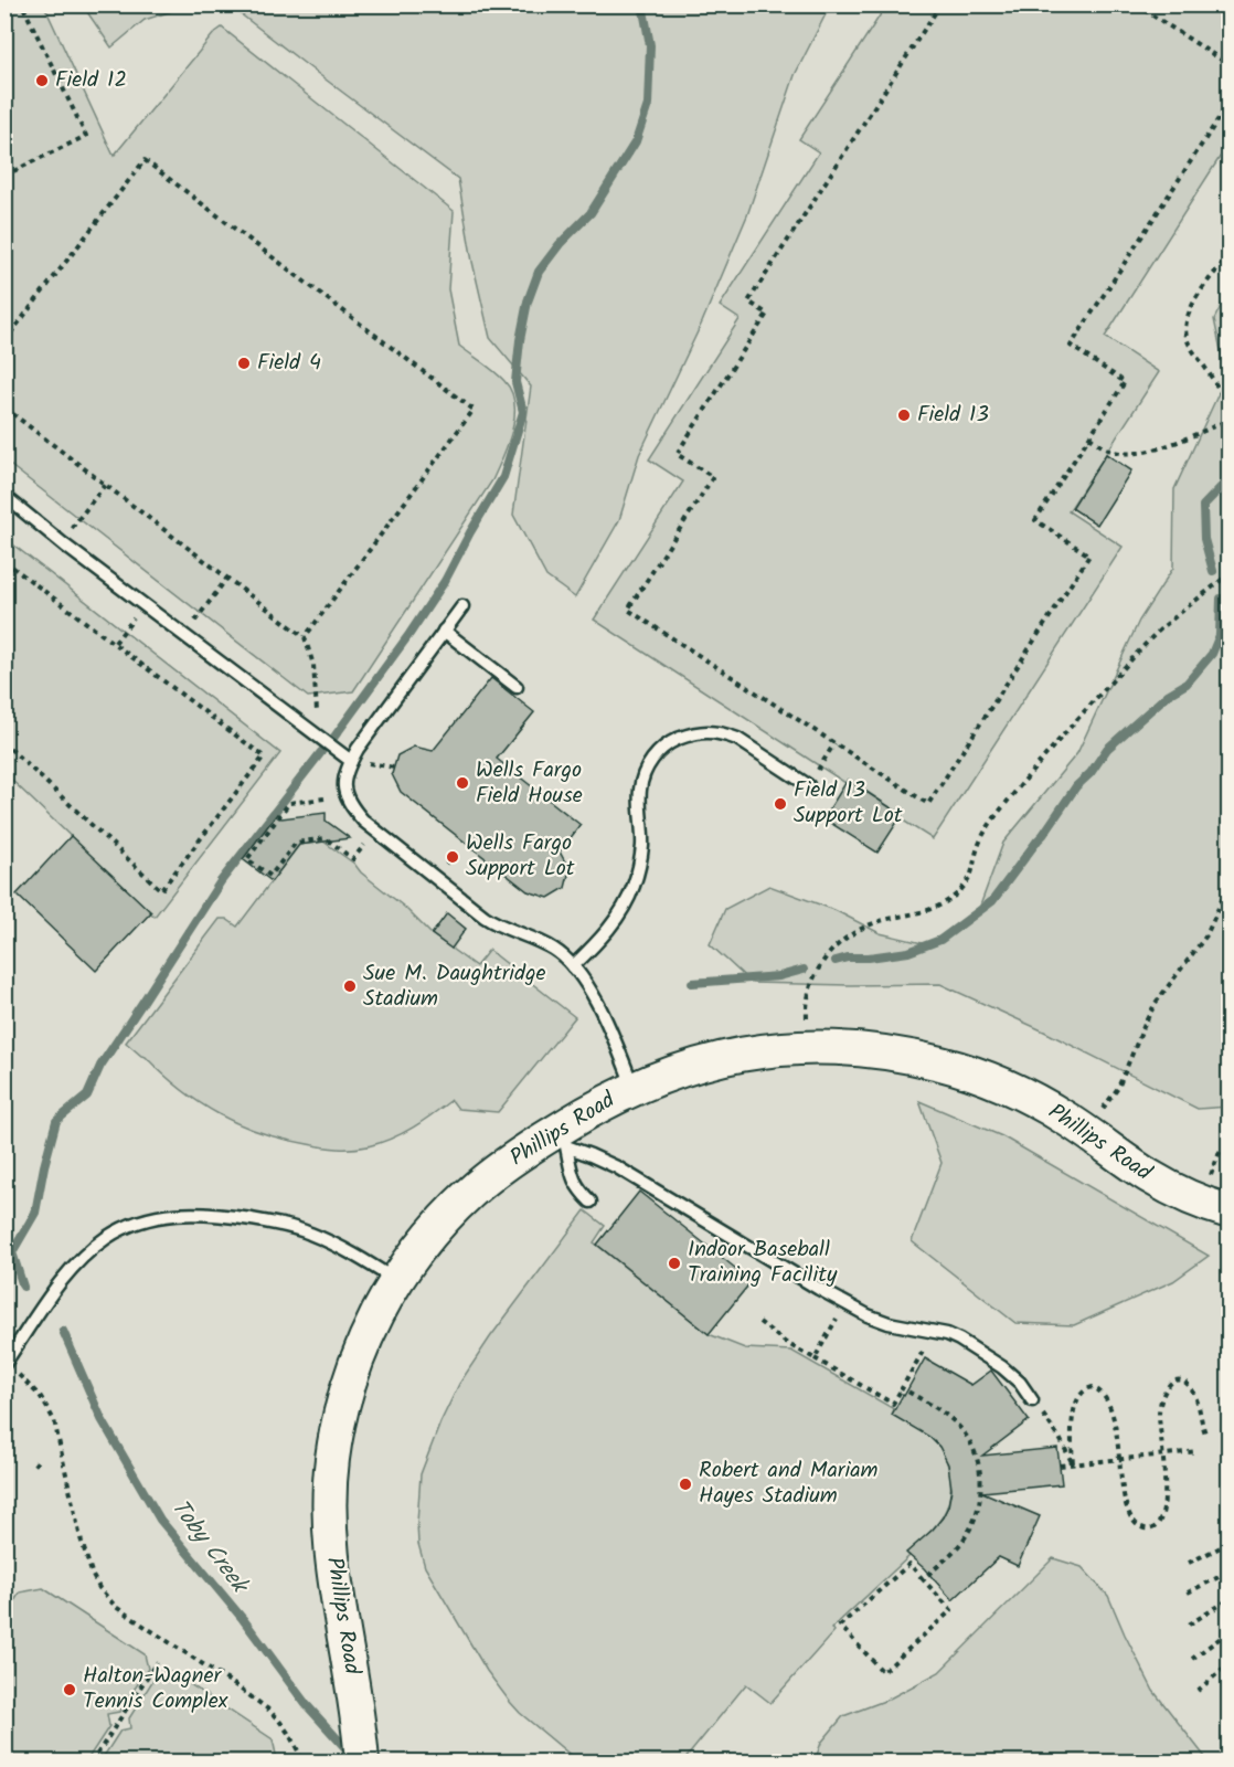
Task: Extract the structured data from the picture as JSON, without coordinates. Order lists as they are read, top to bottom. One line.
{"streets":{"street":["Phillips Road"]},"water":["Toby Creek"],"places":["Field 12","Field 4","Field 13","Wells Fargo Field House","Field 13 Support Lot","Wells Fargo Support Lot","Sue M. Daughtridge Stadium","Indoor Baseball Training Facility","Robert and Mariam Hayes Stadium","Halton-Wagner Tennis Complex"]}
